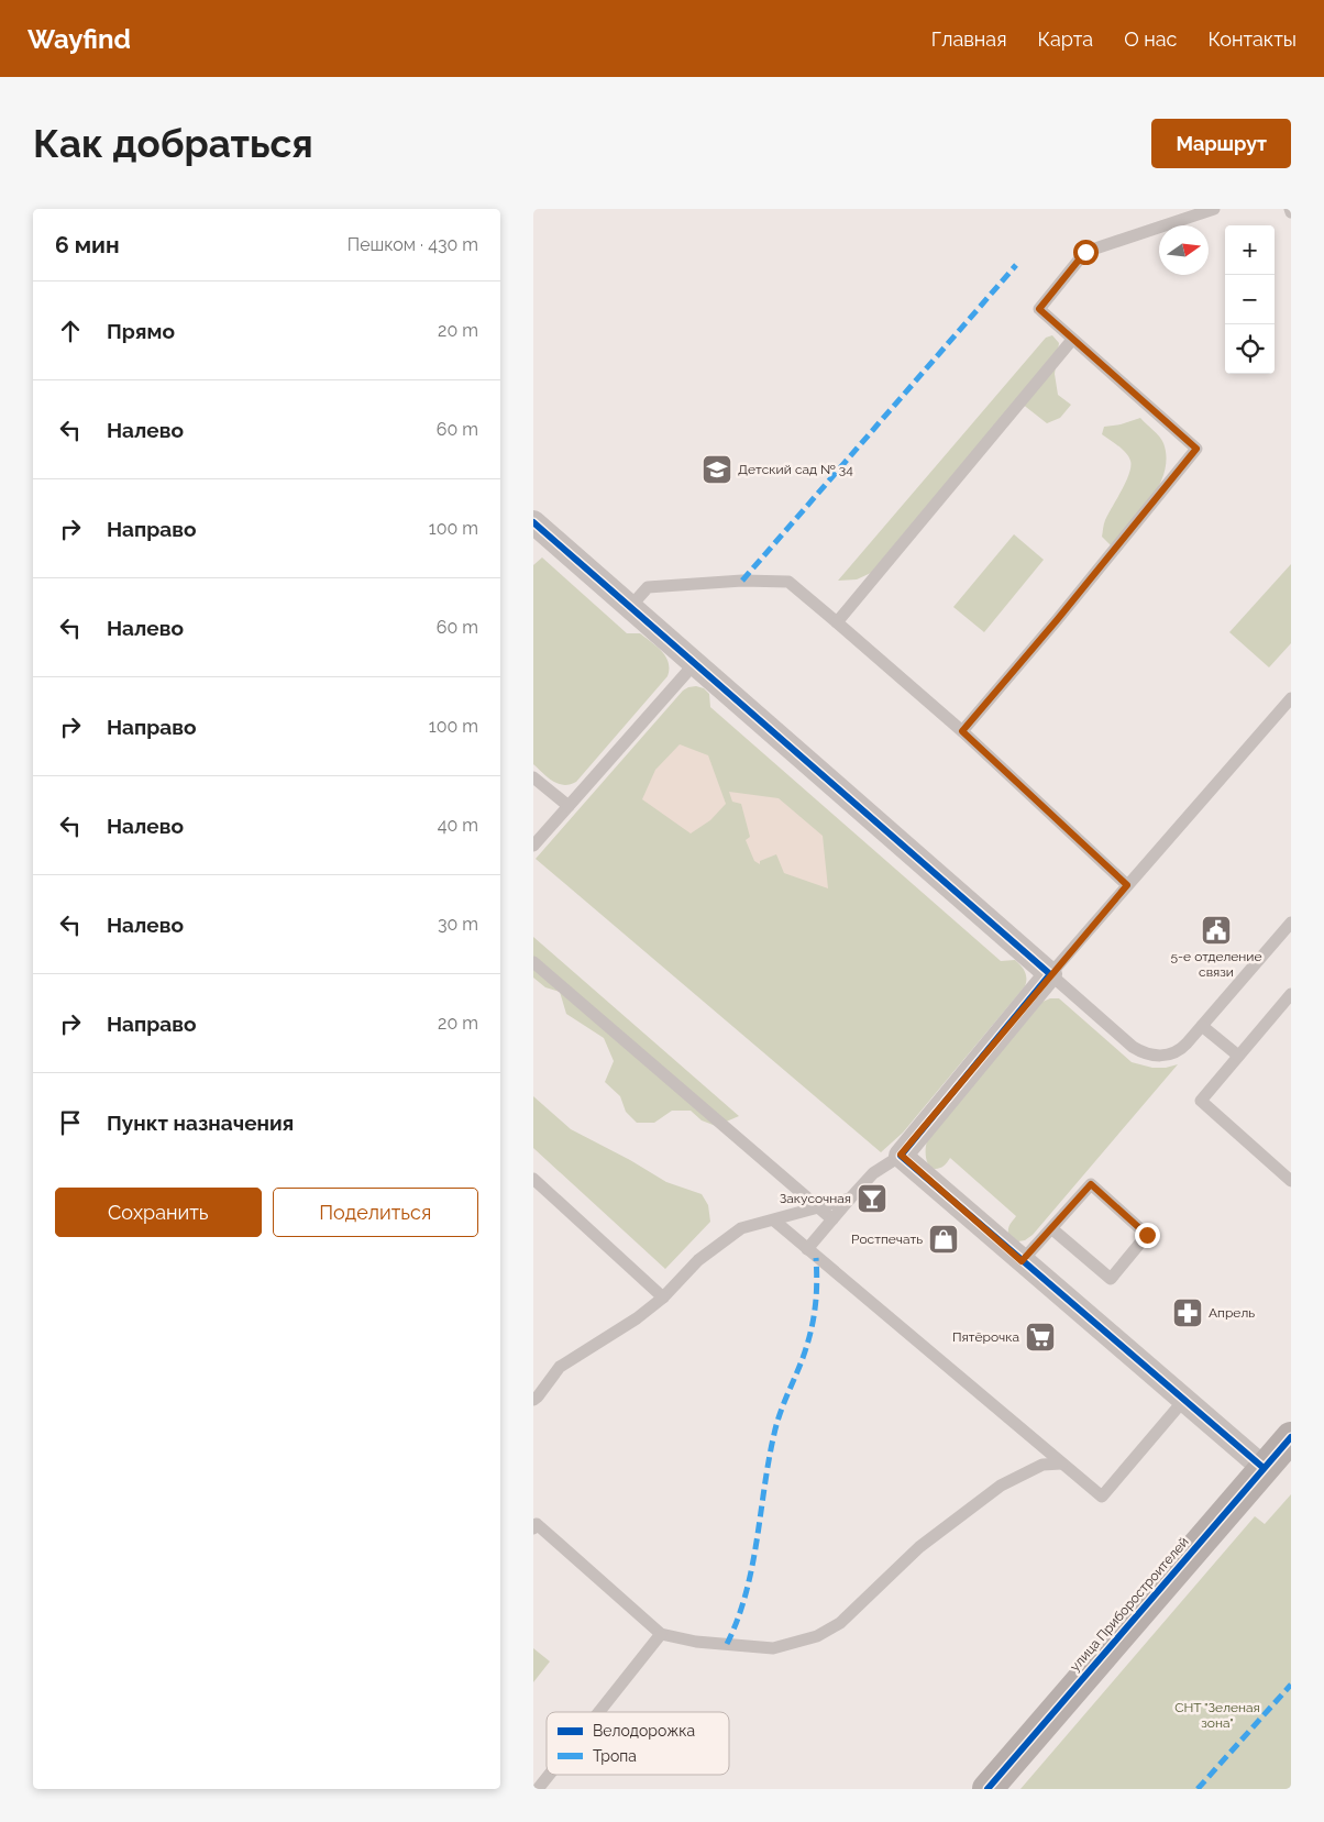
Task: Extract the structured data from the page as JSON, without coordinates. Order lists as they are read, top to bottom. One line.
{"streets":{"street":["улица Приборостроителей"]},"parks":["СНТ \"Зеленая зона\""],"places":{"school or university":["Детский сад № 34"],"public building":["5-е отделение связи"],"bar":["Закусочная"],"shop":["Ростпечать"],"pharmacy":["Апрель"],"supermarket":["Пятёрочка"]},"legend":["Велодорожка","Тропа"],"north":"right","page":{"header":"Wayfind","nav":["Главная","Карта","О нас","Контакты"],"buttons":["Маршрут",["Сохранить","Поделиться"]],"title":"Как добраться","heading":["6 мин","Пешком · 430 m"],"map_buttons":["+","−"],"list":[["Прямо","20 m"],["Налево","60 m"],["Направо","100 m"],["Налево","60 m"],["Направо","100 m"],["Налево","40 m"],["Налево","30 m"],["Направо","20 m"],"Пункт назначения"]}}
